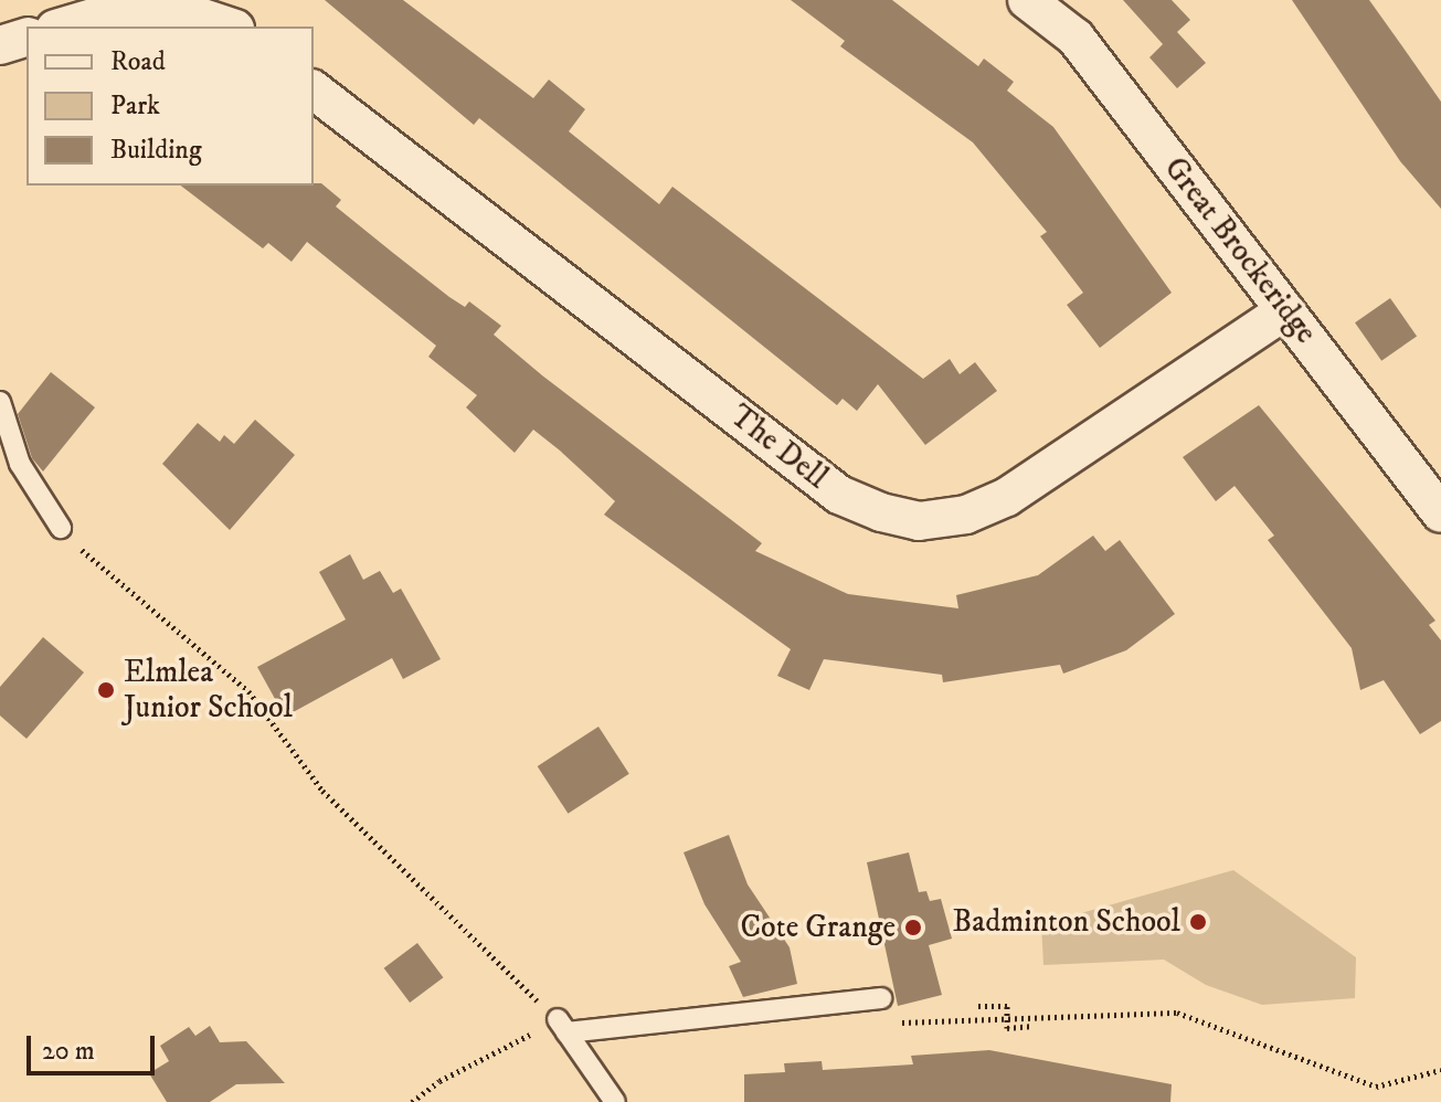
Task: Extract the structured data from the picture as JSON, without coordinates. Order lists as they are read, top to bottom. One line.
{"streets":{"street":["Great Brockeridge","The Dell"]},"crossings":[["Great Brockeridge","The Dell"]],"places":["Elmlea Junior School","Badminton School","Cote Grange"],"legend":["Road","Park","Building"],"scale_bar":"20 m"}
